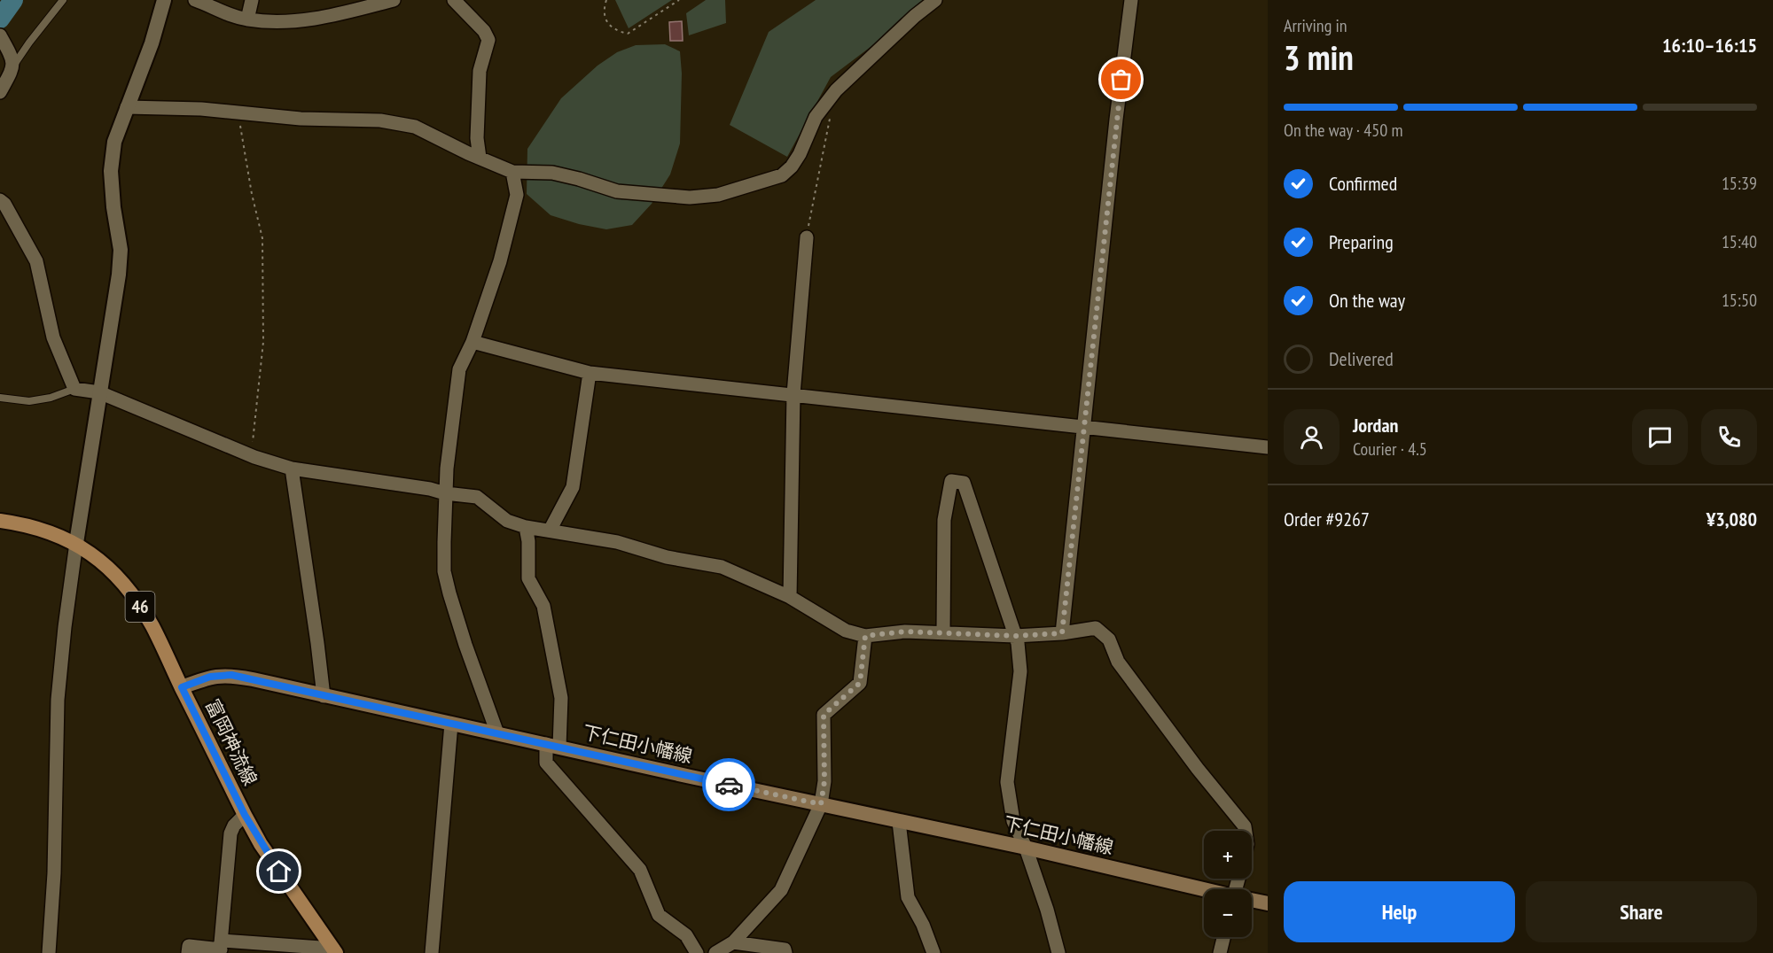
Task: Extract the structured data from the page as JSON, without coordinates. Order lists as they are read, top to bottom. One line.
{"streets":{"main road":["46","富岡神流線","下仁田小幡線"]},"crossings":[["富岡神流線","下仁田小幡線"]],"page":{"heading":["3 min","Arriving in","16:10–16:15"],"panel":["Jordan","Courier · 4.5","Order #9267","¥3,080"],"bar":"On the way · 450 m","list":[["Confirmed","15:39"],["Preparing","15:40"],["On the way","15:50"],"Delivered"],"map_buttons":["+","−"],"buttons":["Help","Share"]}}
